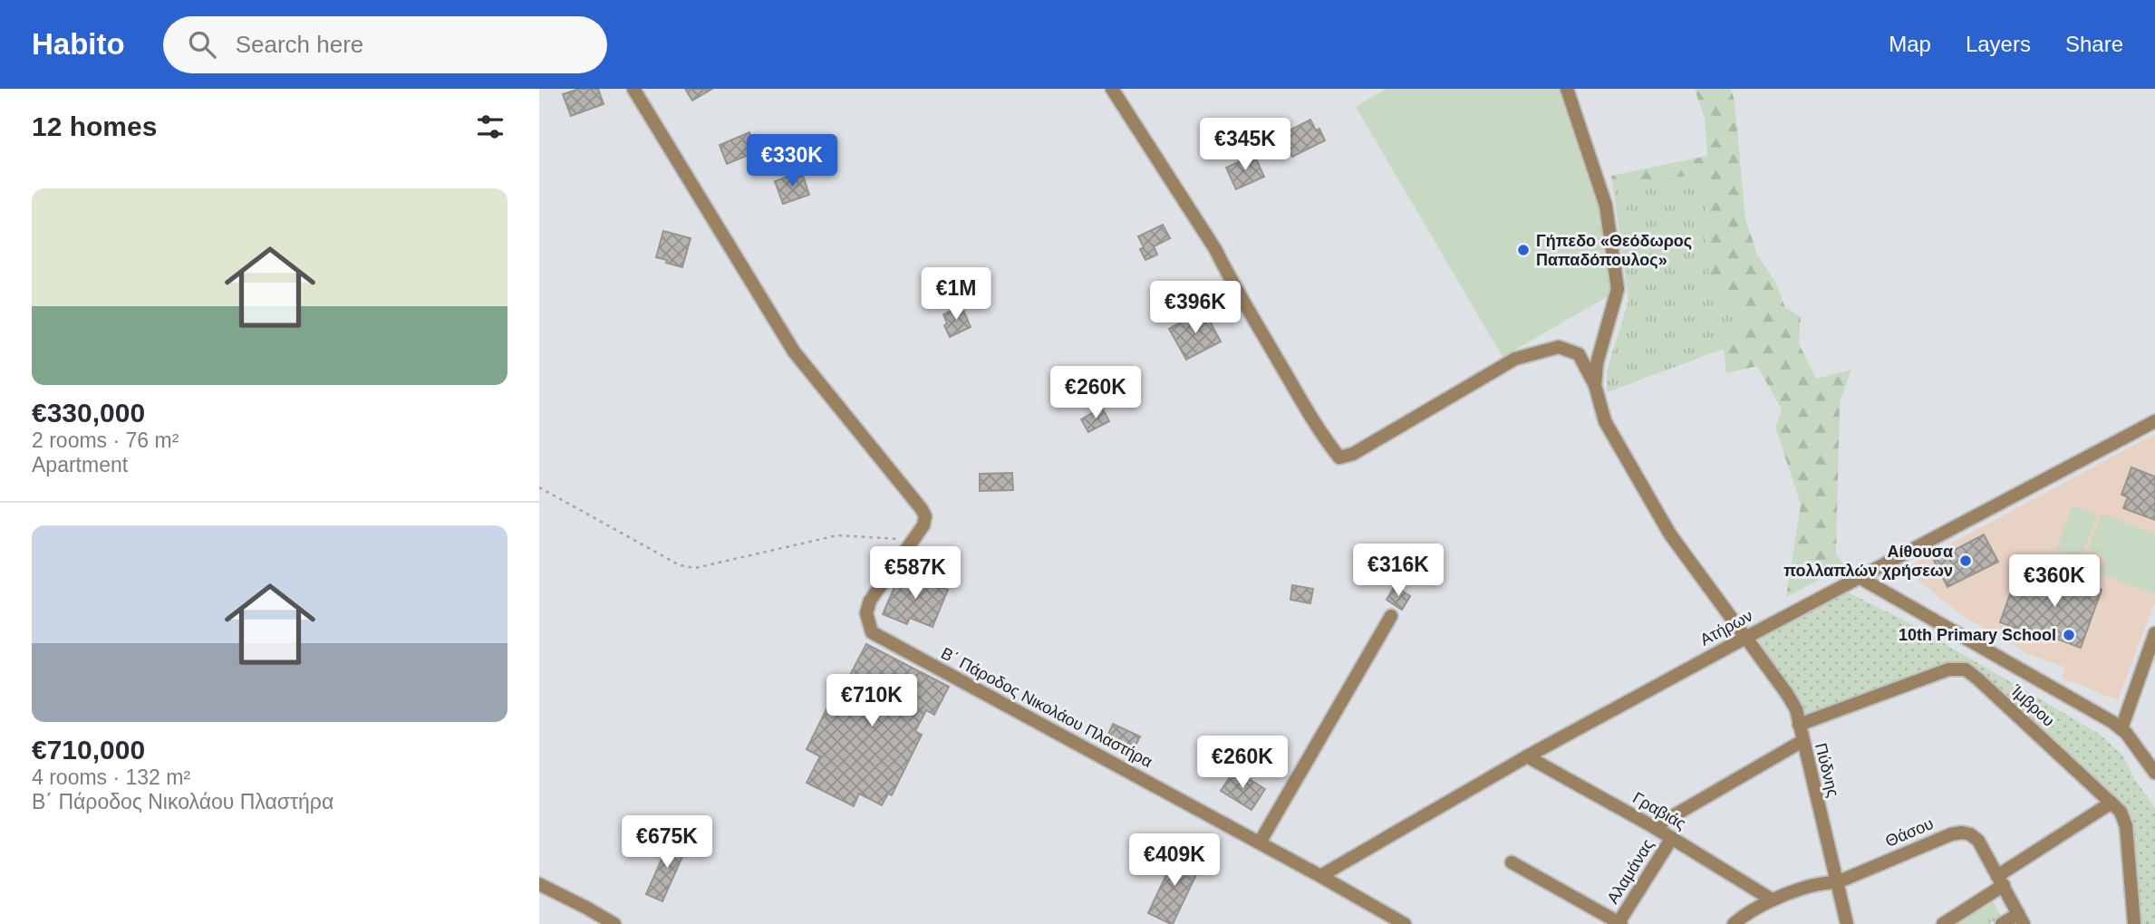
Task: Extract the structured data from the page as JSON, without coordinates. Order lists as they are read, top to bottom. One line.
{"streets":{"street":["Ατήρων","Ίμβρου","Β΄ Πάροδος Νικολάου Πλαστήρα","Πύδνης","Γραβιάς","Θάσου","Αλαμάνας"]},"crossings":[["Ατήρων","Β΄ Πάροδος Νικολάου Πλαστήρα"],["Ατήρων","Πύδνης"],["Ατήρων","Γραβιάς"],["Ίμβρου","Πύδνης"],["Πύδνης","Θάσου"],["Γραβιάς","Θάσου"],["Γραβιάς","Αλαμάνας"]],"places":["Γήπεδο «Θεόδωρος Παπαδόπουλος»","Αίθουσα πολλαπλών χρήσεων","10th Primary School"],"page":{"header":"Habito","search":"Search here","nav":["Map","Layers","Share"],"heading":"12 homes","price":["€345K","€330K","€1M","€396K","€260K","€316K","€587K","€360K","€710K","€260K","€675K","€409K"],"list":[{"name":"€330,000","note":"2 rooms · 76 m² · Apartment"},{"name":"€710,000","note":"4 rooms · 132 m² · Β΄ Πάροδος Νικολάου Πλαστήρα"}]}}
